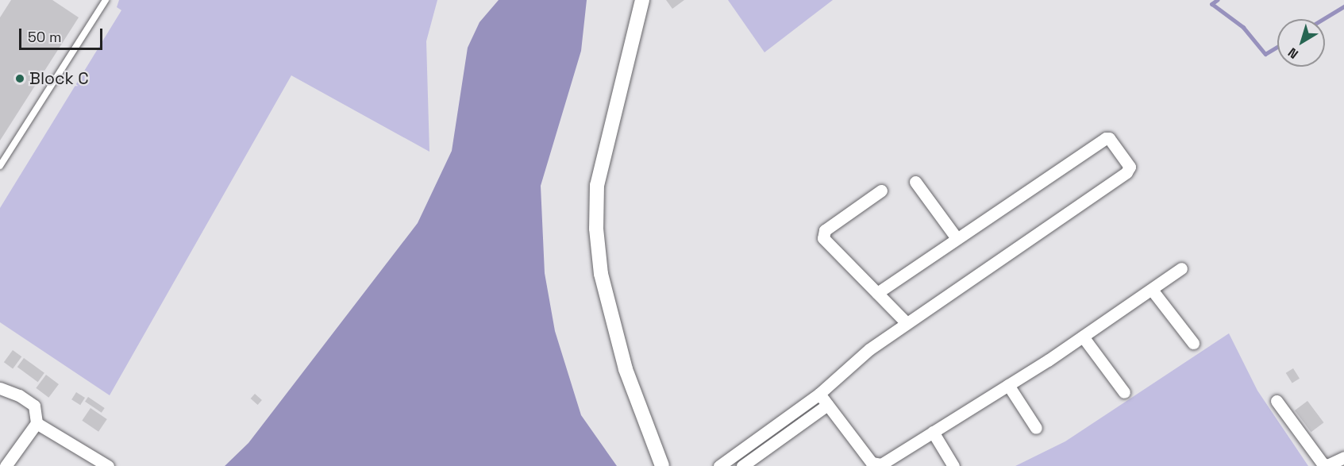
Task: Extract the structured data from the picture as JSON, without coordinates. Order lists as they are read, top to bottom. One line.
{"places":["Block C"],"scale_bar":"50 m","north":"bottom left"}
